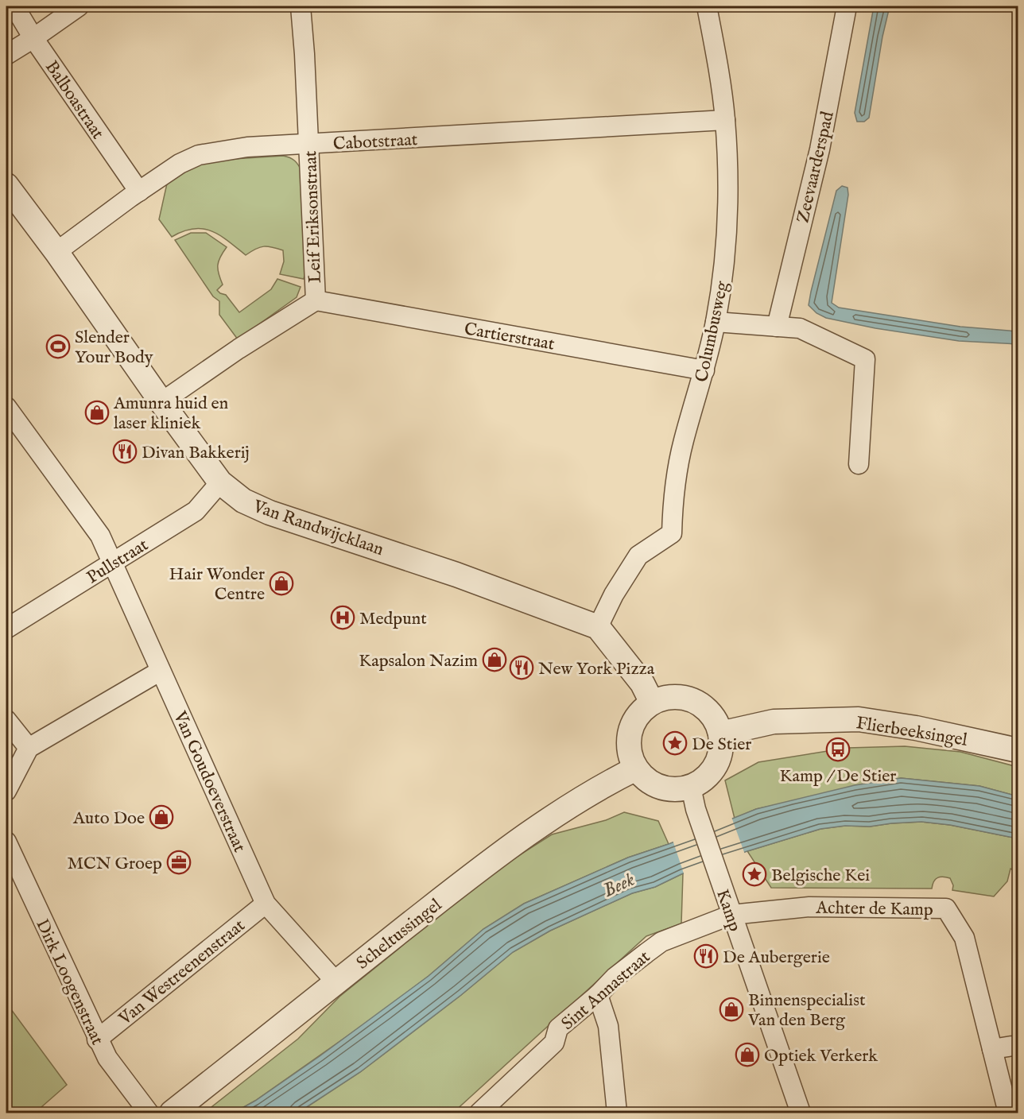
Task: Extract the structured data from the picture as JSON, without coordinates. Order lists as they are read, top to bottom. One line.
{"streets":{"street":["Balboastraat","Cabotstraat","Zeevaarderspad","Leif Eriksonstraat","Columbusweg","Cartierstraat","Van Randwijcklaan","Pullstraat","Flierbeeksingel","Van Goudoeverstraat","Achter de Kamp","Kamp","Scheltussingel","Van Westreenenstraat","Dirk Loogenstraat","Sint Annastraat"]},"crossings":[["Balboastraat","Cabotstraat"],["Cabotstraat","Leif Eriksonstraat"],["Cabotstraat","Columbusweg"],["Cabotstraat","Van Randwijcklaan"],["Leif Eriksonstraat","Cartierstraat"],["Leif Eriksonstraat","Van Randwijcklaan"],["Columbusweg","Cartierstraat"],["Columbusweg","Van Randwijcklaan"],["Van Randwijcklaan","Pullstraat"],["Pullstraat","Van Goudoeverstraat"],["Flierbeeksingel","Kamp"],["Flierbeeksingel","Scheltussingel"],["Van Goudoeverstraat","Scheltussingel"],["Van Goudoeverstraat","Van Westreenenstraat"],["Achter de Kamp","Kamp"],["Achter de Kamp","Sint Annastraat"],["Kamp","Scheltussingel"],["Kamp","Sint Annastraat"],["Van Westreenenstraat","Dirk Loogenstraat"]],"water":["Beek"],"places":{"sports":["Slender Your Body"],"shop":["Amunra huid en laser kliniek","Hair Wonder Centre","Kapsalon Nazim","Auto Doe","Binnenspecialist Van den Berg","Optiek Verkerk"],"restaurant":["Divan Bakkerij","New York Pizza","De Aubergerie"],"hospital":["Medpunt"],"place":["De Stier","Belgische Kei"],"bus stop":["Kamp / De Stier"],"office":["MCN Groep"]}}
